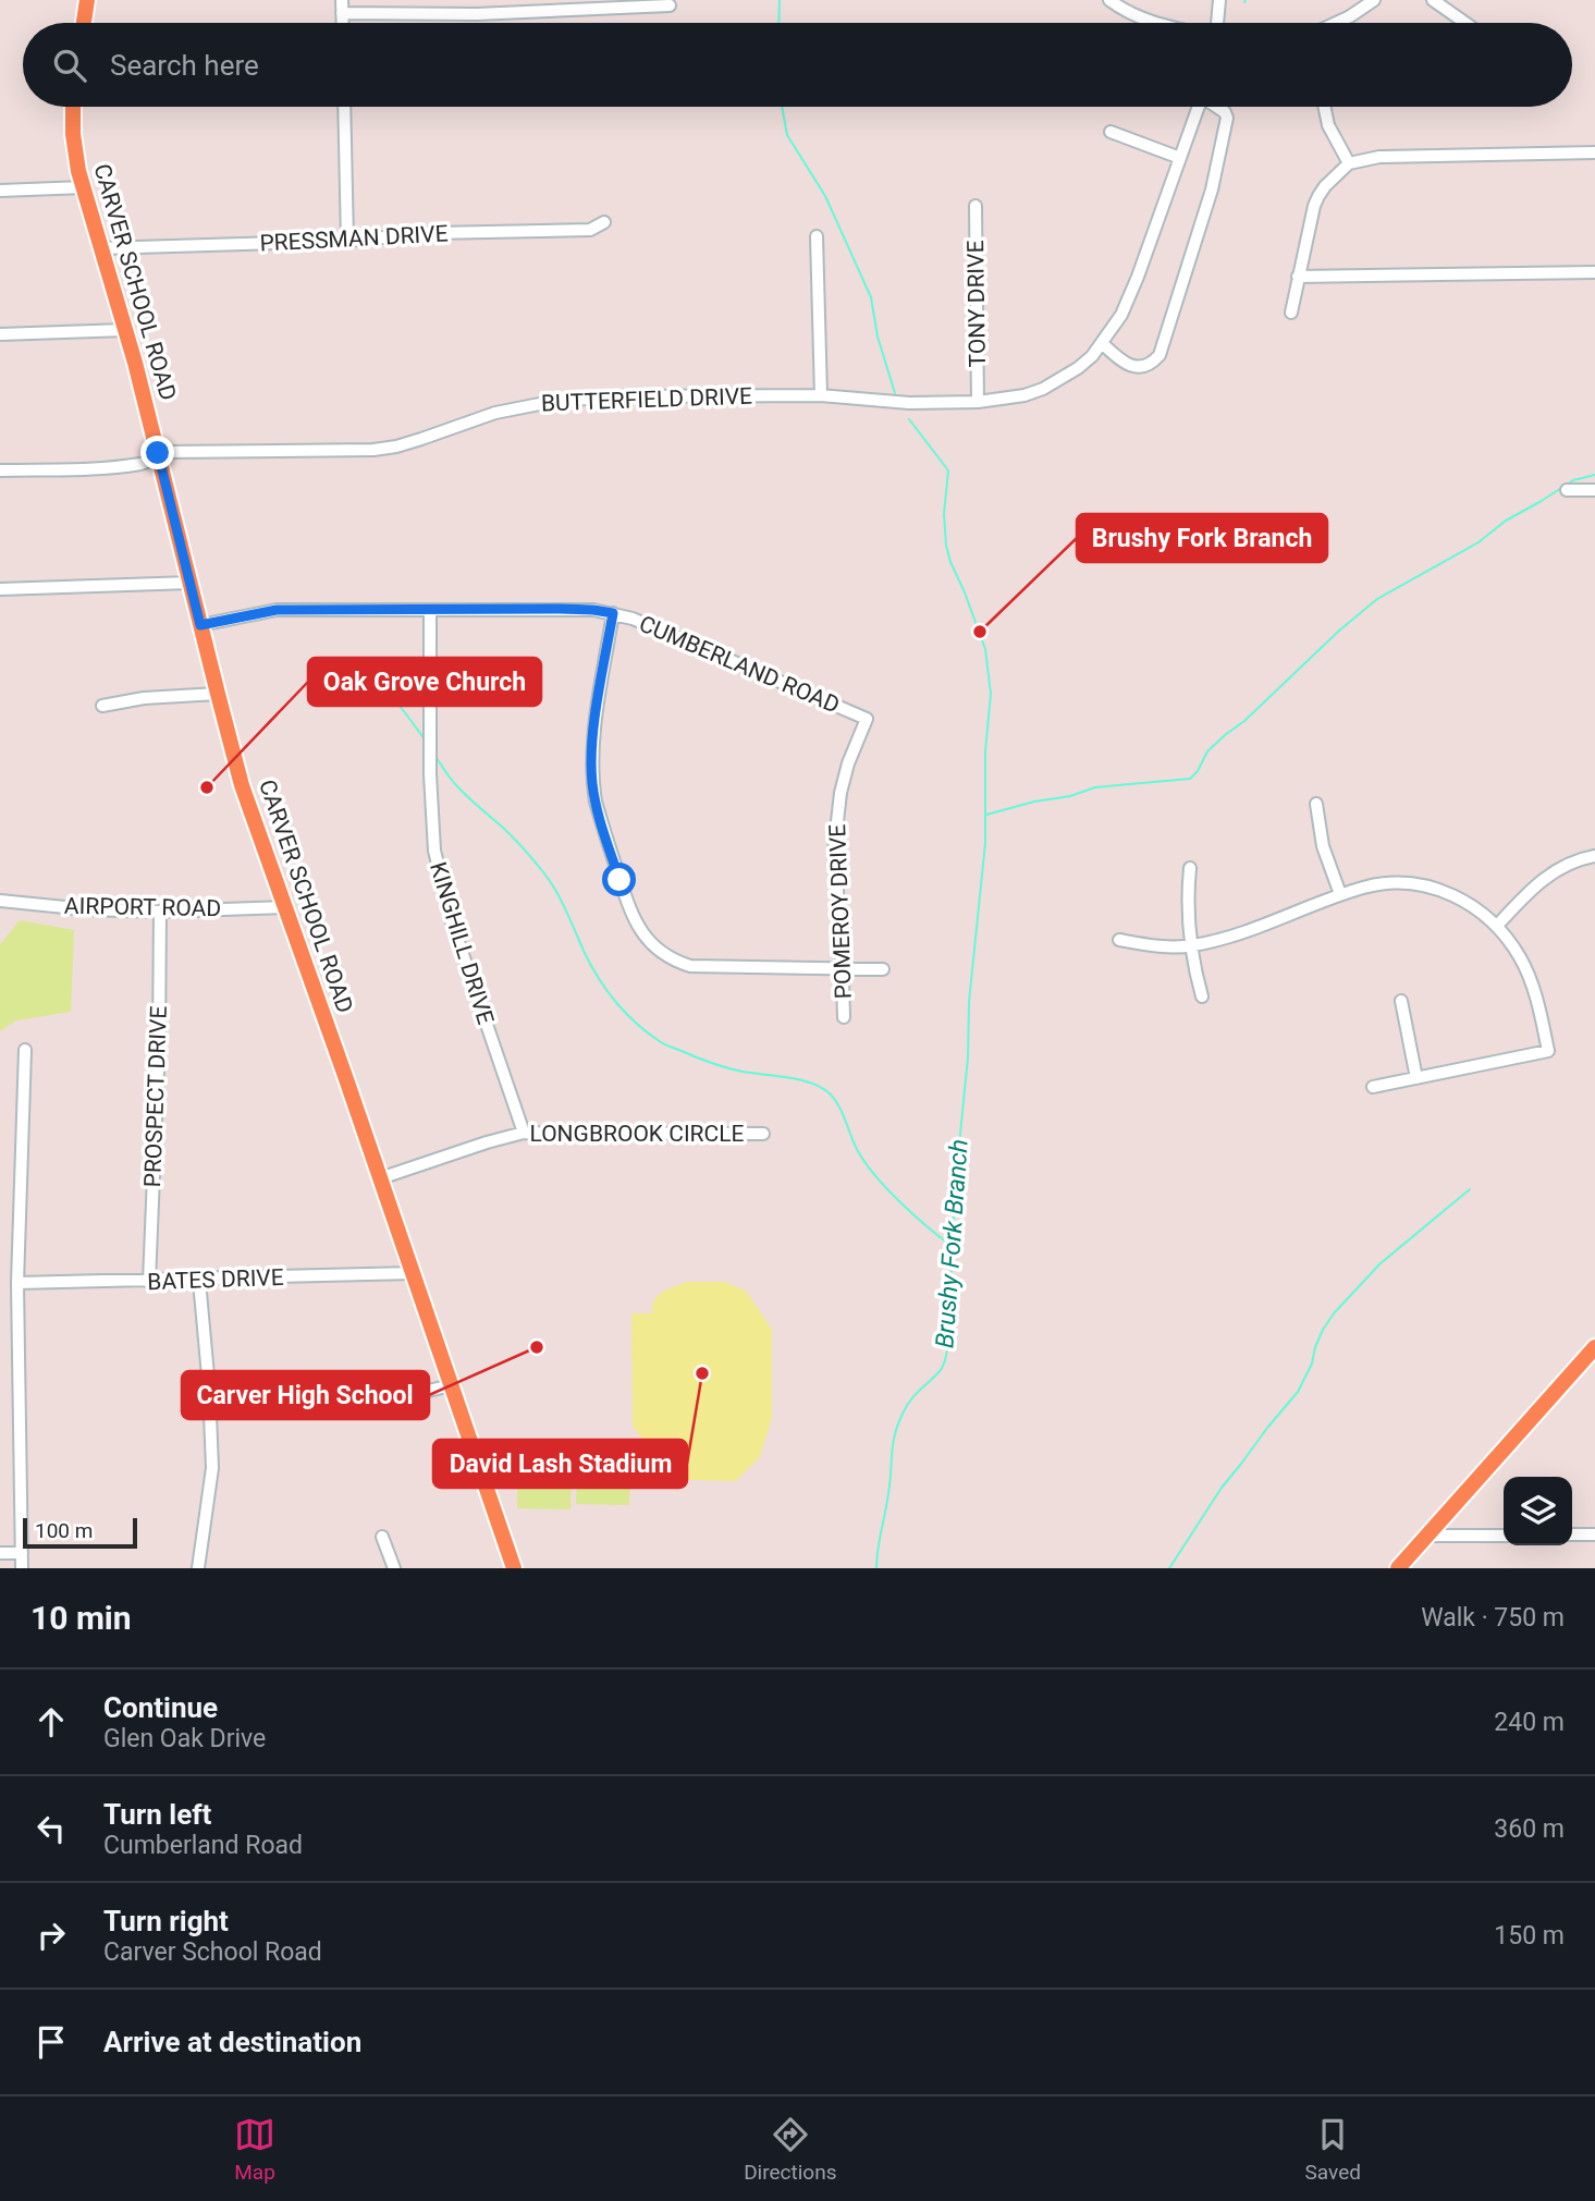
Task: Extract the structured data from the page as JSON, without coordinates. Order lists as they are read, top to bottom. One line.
{"streets":{"main road":["CARVER SCHOOL ROAD"],"street":["PRESSMAN DRIVE","TONY DRIVE","BUTTERFIELD DRIVE","CUMBERLAND ROAD","AIRPORT ROAD","POMEROY DRIVE","KINGHILL DRIVE","PROSPECT DRIVE","LONGBROOK CIRCLE","BATES DRIVE"]},"crossings":[["PRESSMAN DRIVE","CARVER SCHOOL ROAD"],["CARVER SCHOOL ROAD","BUTTERFIELD DRIVE"],["CARVER SCHOOL ROAD","CUMBERLAND ROAD"],["CARVER SCHOOL ROAD","AIRPORT ROAD"],["CARVER SCHOOL ROAD","LONGBROOK CIRCLE"],["CARVER SCHOOL ROAD","BATES DRIVE"],["TONY DRIVE","BUTTERFIELD DRIVE"],["CUMBERLAND ROAD","POMEROY DRIVE"],["CUMBERLAND ROAD","KINGHILL DRIVE"],["AIRPORT ROAD","PROSPECT DRIVE"],["KINGHILL DRIVE","LONGBROOK CIRCLE"],["PROSPECT DRIVE","BATES DRIVE"]],"water":["Brushy Fork Branch"],"places":["Brushy Fork Branch","Oak Grove Church","Carver High School","David Lash Stadium"],"scale_bar":"100 m","page":{"search":"Search here","scale":"100 m","heading":["10 min","Walk · 750 m"],"list":[["Continue","Glen Oak Drive","240 m"],["Turn left","Cumberland Road","360 m"],["Turn right","Carver School Road","150 m"],"Arrive at destination"],"nav":["Map","Directions","Saved"]}}
